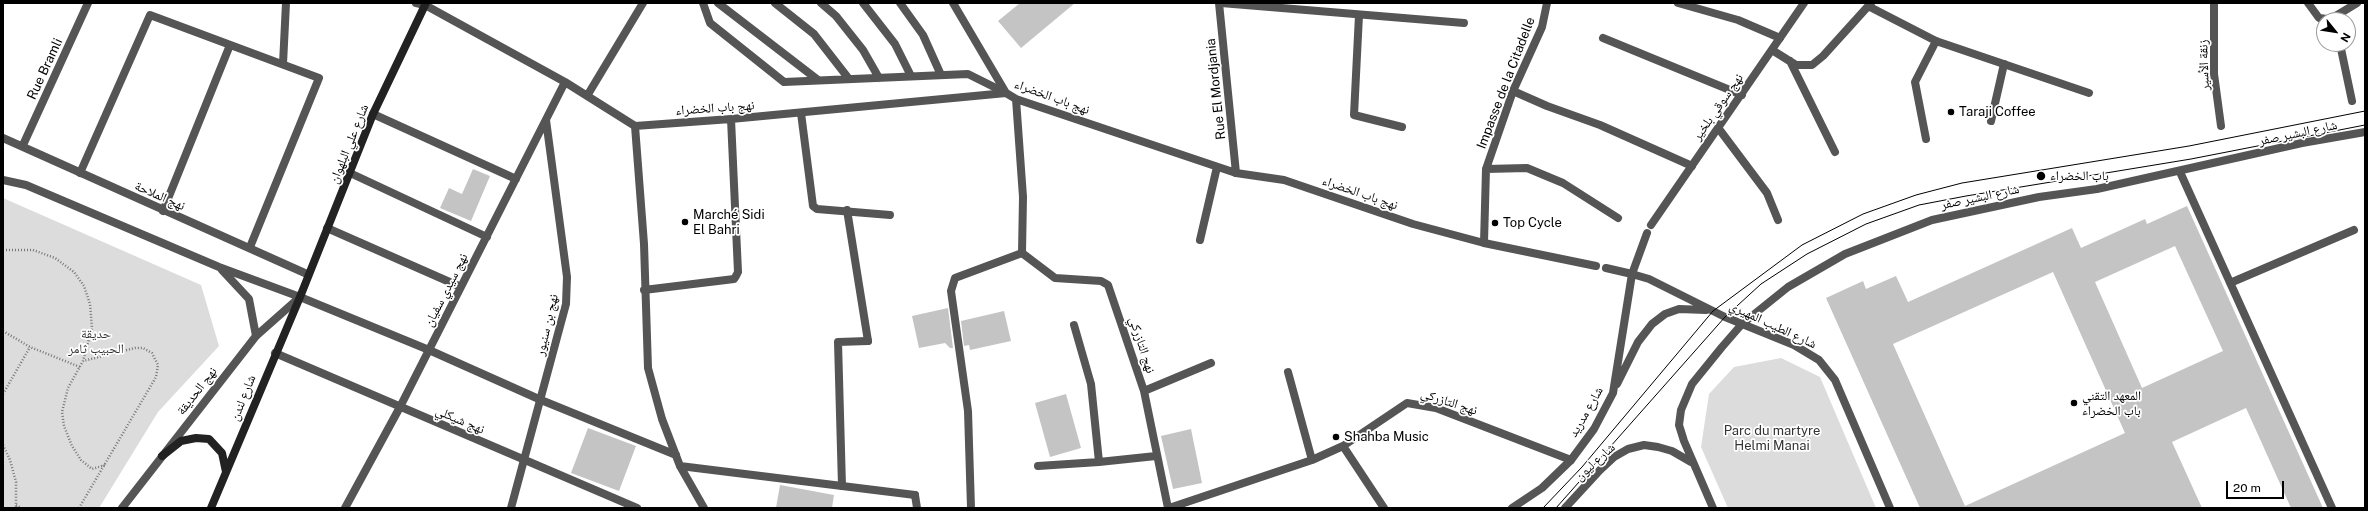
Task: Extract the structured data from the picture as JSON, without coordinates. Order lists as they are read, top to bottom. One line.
{"streets":{"main road":["شارع علي البلهوان","شارع لندن"],"street":["زنقة الأسير","Rue Bramli","Impasse de la Citadelle","Rue El Mordjania","نهج باب الخضراء","نهج سوقي بلخير","شارع البشير صفر","نهج الملاحة","نهج سيدي سفيان","نهج بن سنيور","شارع الطيب المهيري","نهج التازركي","نهج الحديقة","شارع مدريد","نهج شيكلي","شارع ليون"]},"crossings":[["Rue Bramli","نهج الملاحة"],["Impasse de la Citadelle","نهج باب الخضراء"],["Rue El Mordjania","نهج باب الخضراء"],["شارع البشير صفر","شارع الطيب المهيري"],["شارع البشير صفر","شارع ليون"],["شارع علي البلهوان","نهج الملاحة"],["شارع علي البلهوان","نهج الحديقة"],["شارع علي البلهوان","شارع لندن"],["نهج سيدي سفيان","نهج بن سنيور"],["نهج سيدي سفيان","نهج شيكلي"],["نهج بن سنيور","نهج شيكلي"],["شارع الطيب المهيري","شارع مدريد"],["نهج التازركي","شارع مدريد"],["نهج الحديقة","شارع لندن"],["شارع لندن","نهج شيكلي"]],"parks":["حديقة الحبيب ثامر","Parc du martyre Helmi Manai"],"places":["Taraji Coffee","باب الخضراء","Marché Sidi El Bahri","Top Cycle","المعهد التقني باب الخضراء","Shahba Music"],"scale_bar":"20 m","north":"bottom right"}
